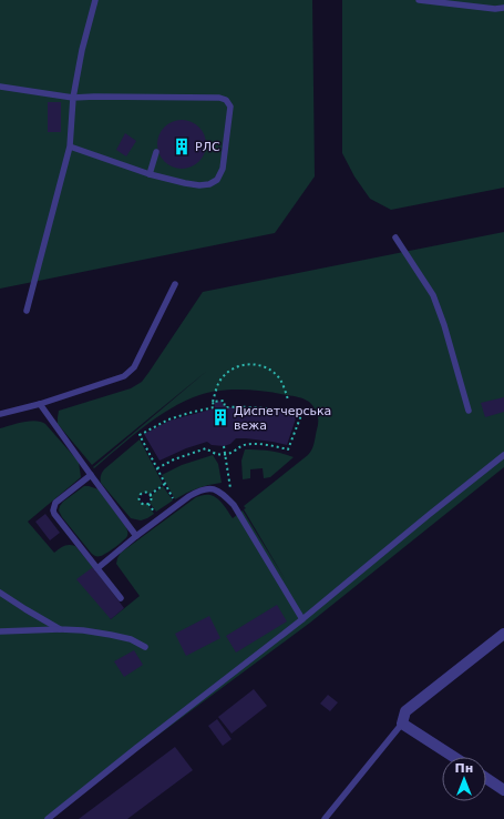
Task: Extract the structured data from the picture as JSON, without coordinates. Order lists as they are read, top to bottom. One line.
{"places":{"building":["РЛС","Диспетчерська вежа"]},"north":"top"}
